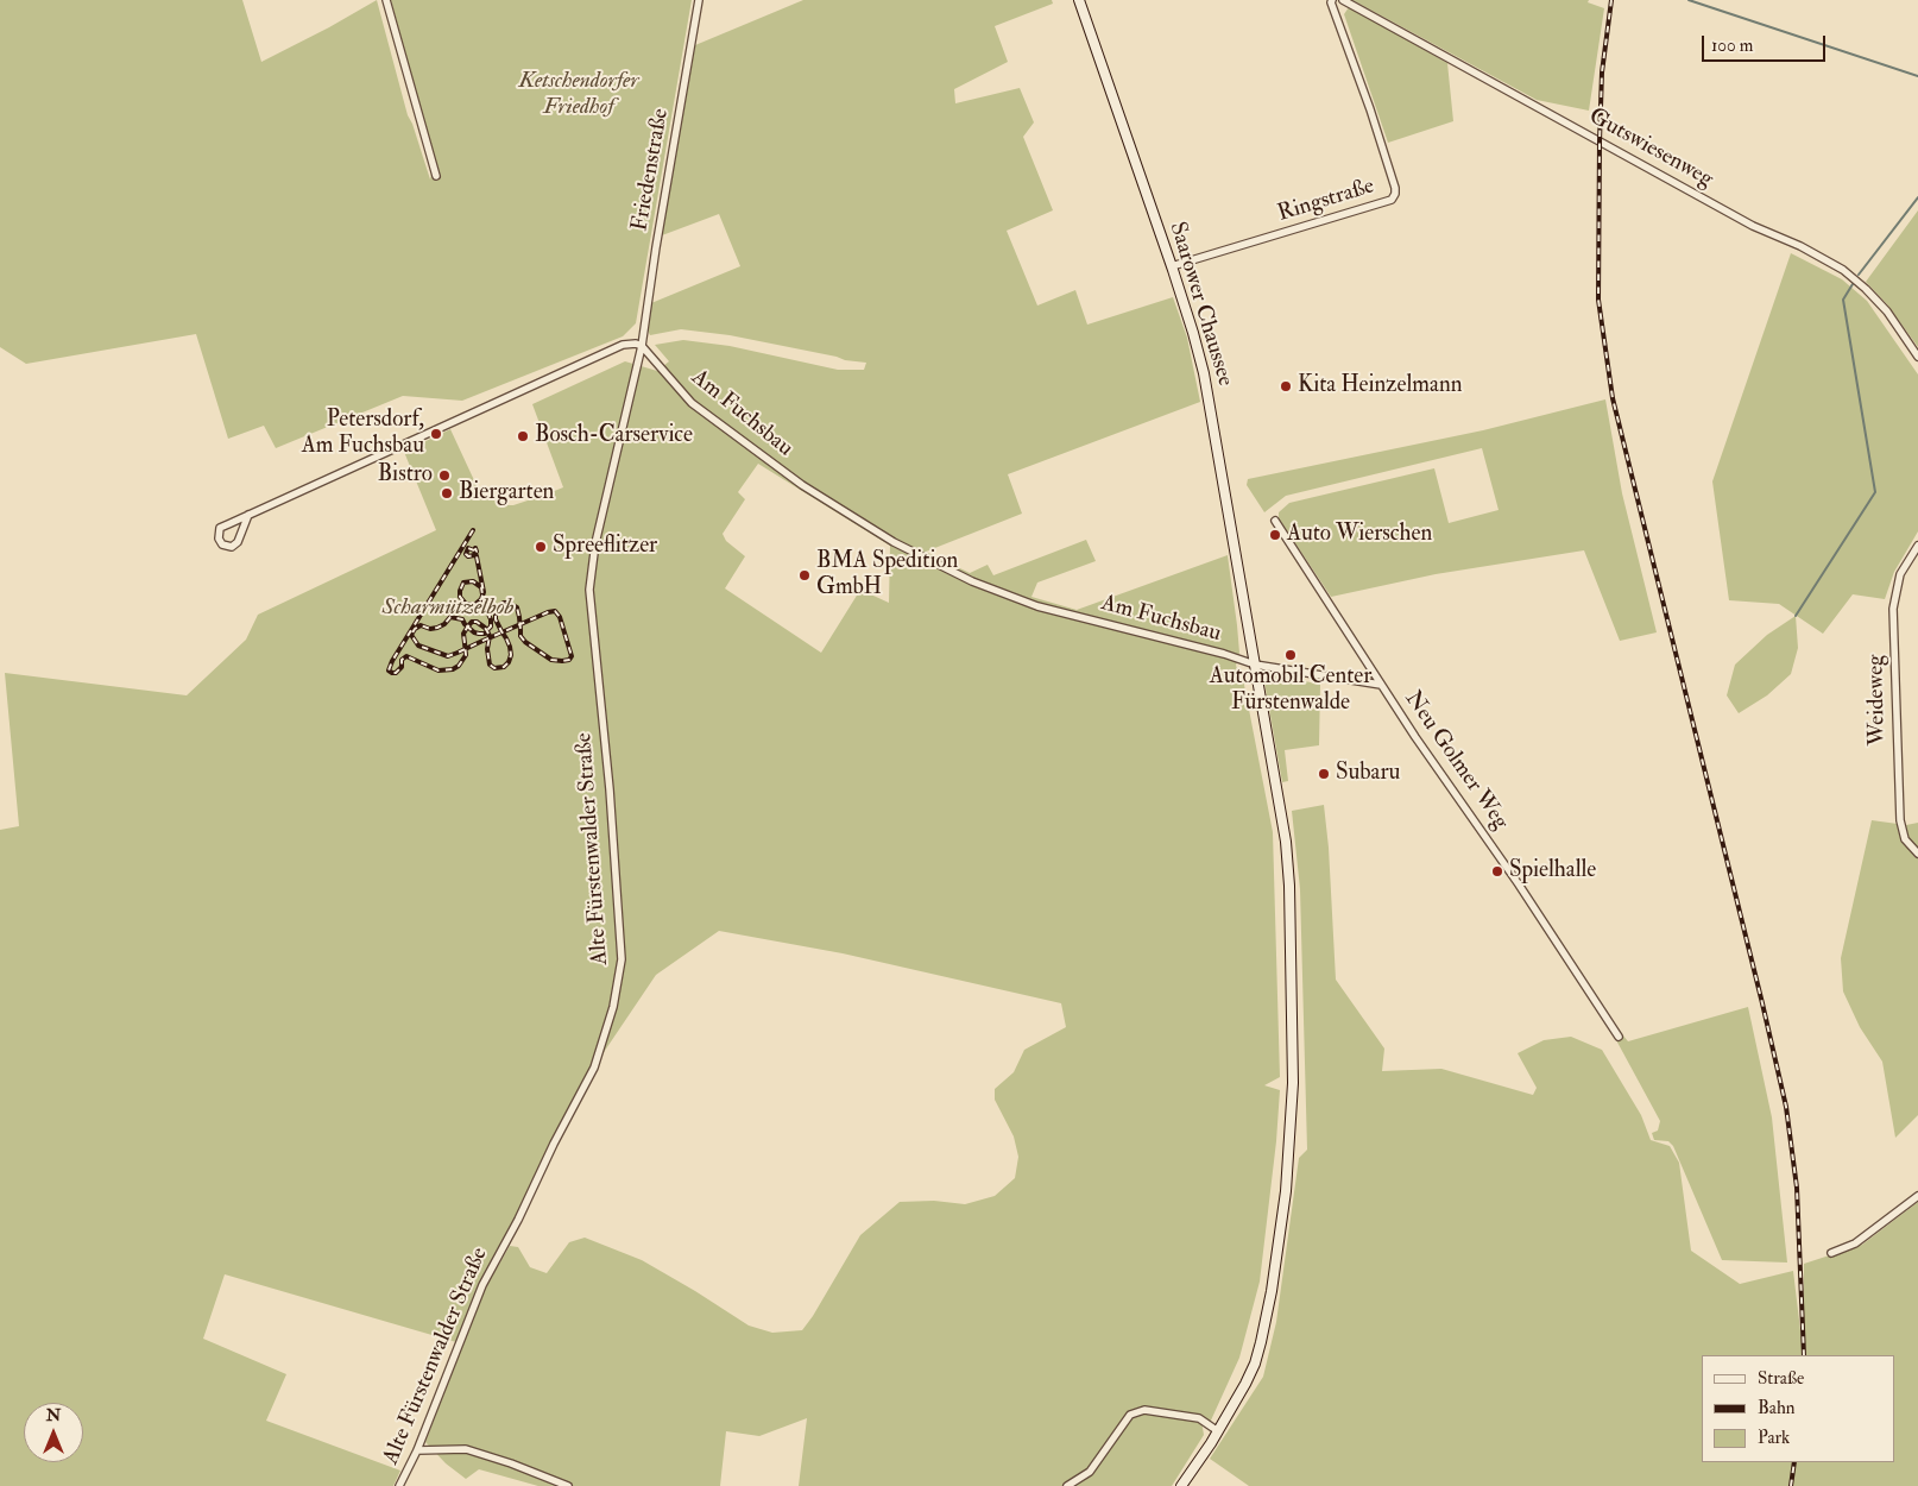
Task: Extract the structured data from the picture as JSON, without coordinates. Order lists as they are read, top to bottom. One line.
{"streets":{"main road":["Saarower Chaussee"],"street":["Gutswiesenweg","Friedenstraße","Ringstraße","Am Fuchsbau","Weideweg","Neu Golmer Weg","Alte Fürstenwalder Straße"]},"crossings":[["Friedenstraße","Am Fuchsbau"],["Friedenstraße","Alte Fürstenwalder Straße"],["Ringstraße","Saarower Chaussee"],["Saarower Chaussee","Am Fuchsbau"],["Saarower Chaussee","Neu Golmer Weg"],["Am Fuchsbau","Neu Golmer Weg"],["Am Fuchsbau","Alte Fürstenwalder Straße"]],"parks":["Ketschendorfer Friedhof","Scharmützelbob"],"places":["Kita Heinzelmann","Petersdorf, Am Fuchsbau","Bosch-Carservice","Bistro","Biergarten","Auto Wierschen","Spreeflitzer","BMA Spedition GmbH","Automobil Center Fürstenwalde","Subaru","Spielhalle"],"legend":["Straße","Bahn","Park"],"scale_bar":"100 m","north":"top"}
